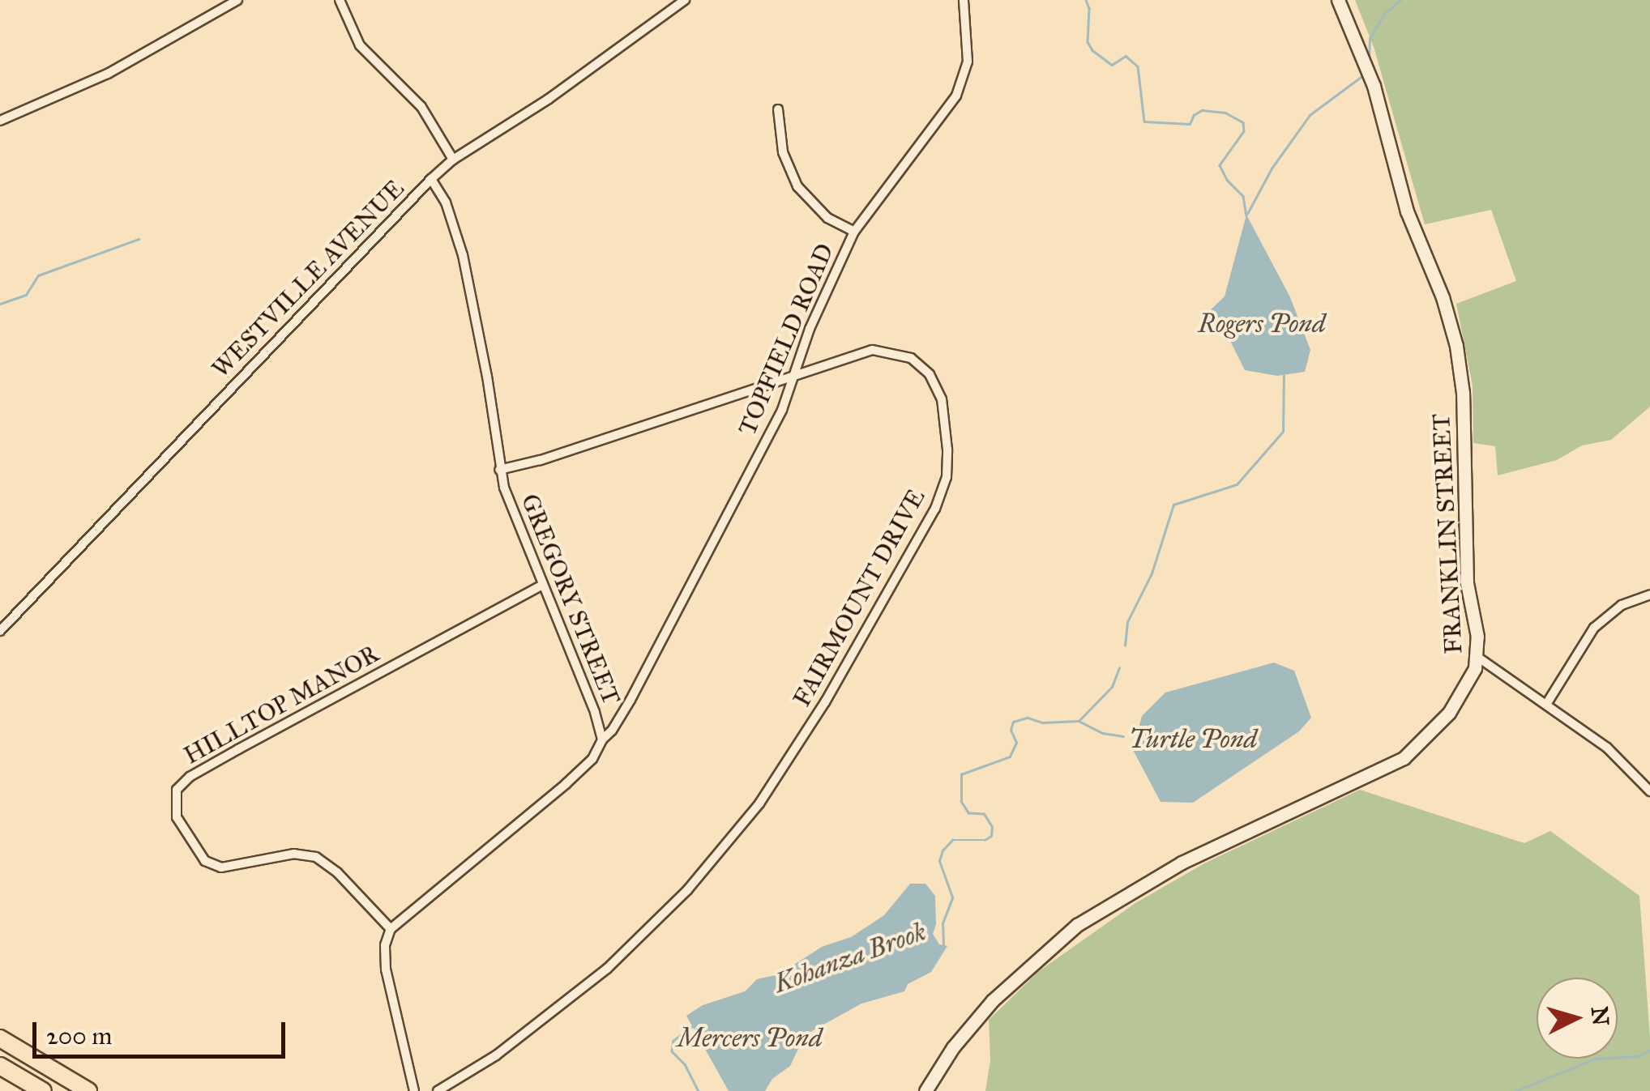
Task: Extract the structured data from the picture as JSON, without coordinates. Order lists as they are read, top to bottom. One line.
{"streets":{"main road":["FRANKLIN STREET"],"street":["WESTVILLE AVENUE","TOPFIELD ROAD","FAIRMOUNT DRIVE","GREGORY STREET","HILLTOP MANOR"]},"crossings":[["WESTVILLE AVENUE","GREGORY STREET"],["TOPFIELD ROAD","FAIRMOUNT DRIVE"],["TOPFIELD ROAD","GREGORY STREET"],["FAIRMOUNT DRIVE","GREGORY STREET"],["GREGORY STREET","HILLTOP MANOR"]],"water":["Rogers Pond","Turtle Pond","Kohanza Brook","Mercers Pond"],"scale_bar":"200 m","north":"right"}
